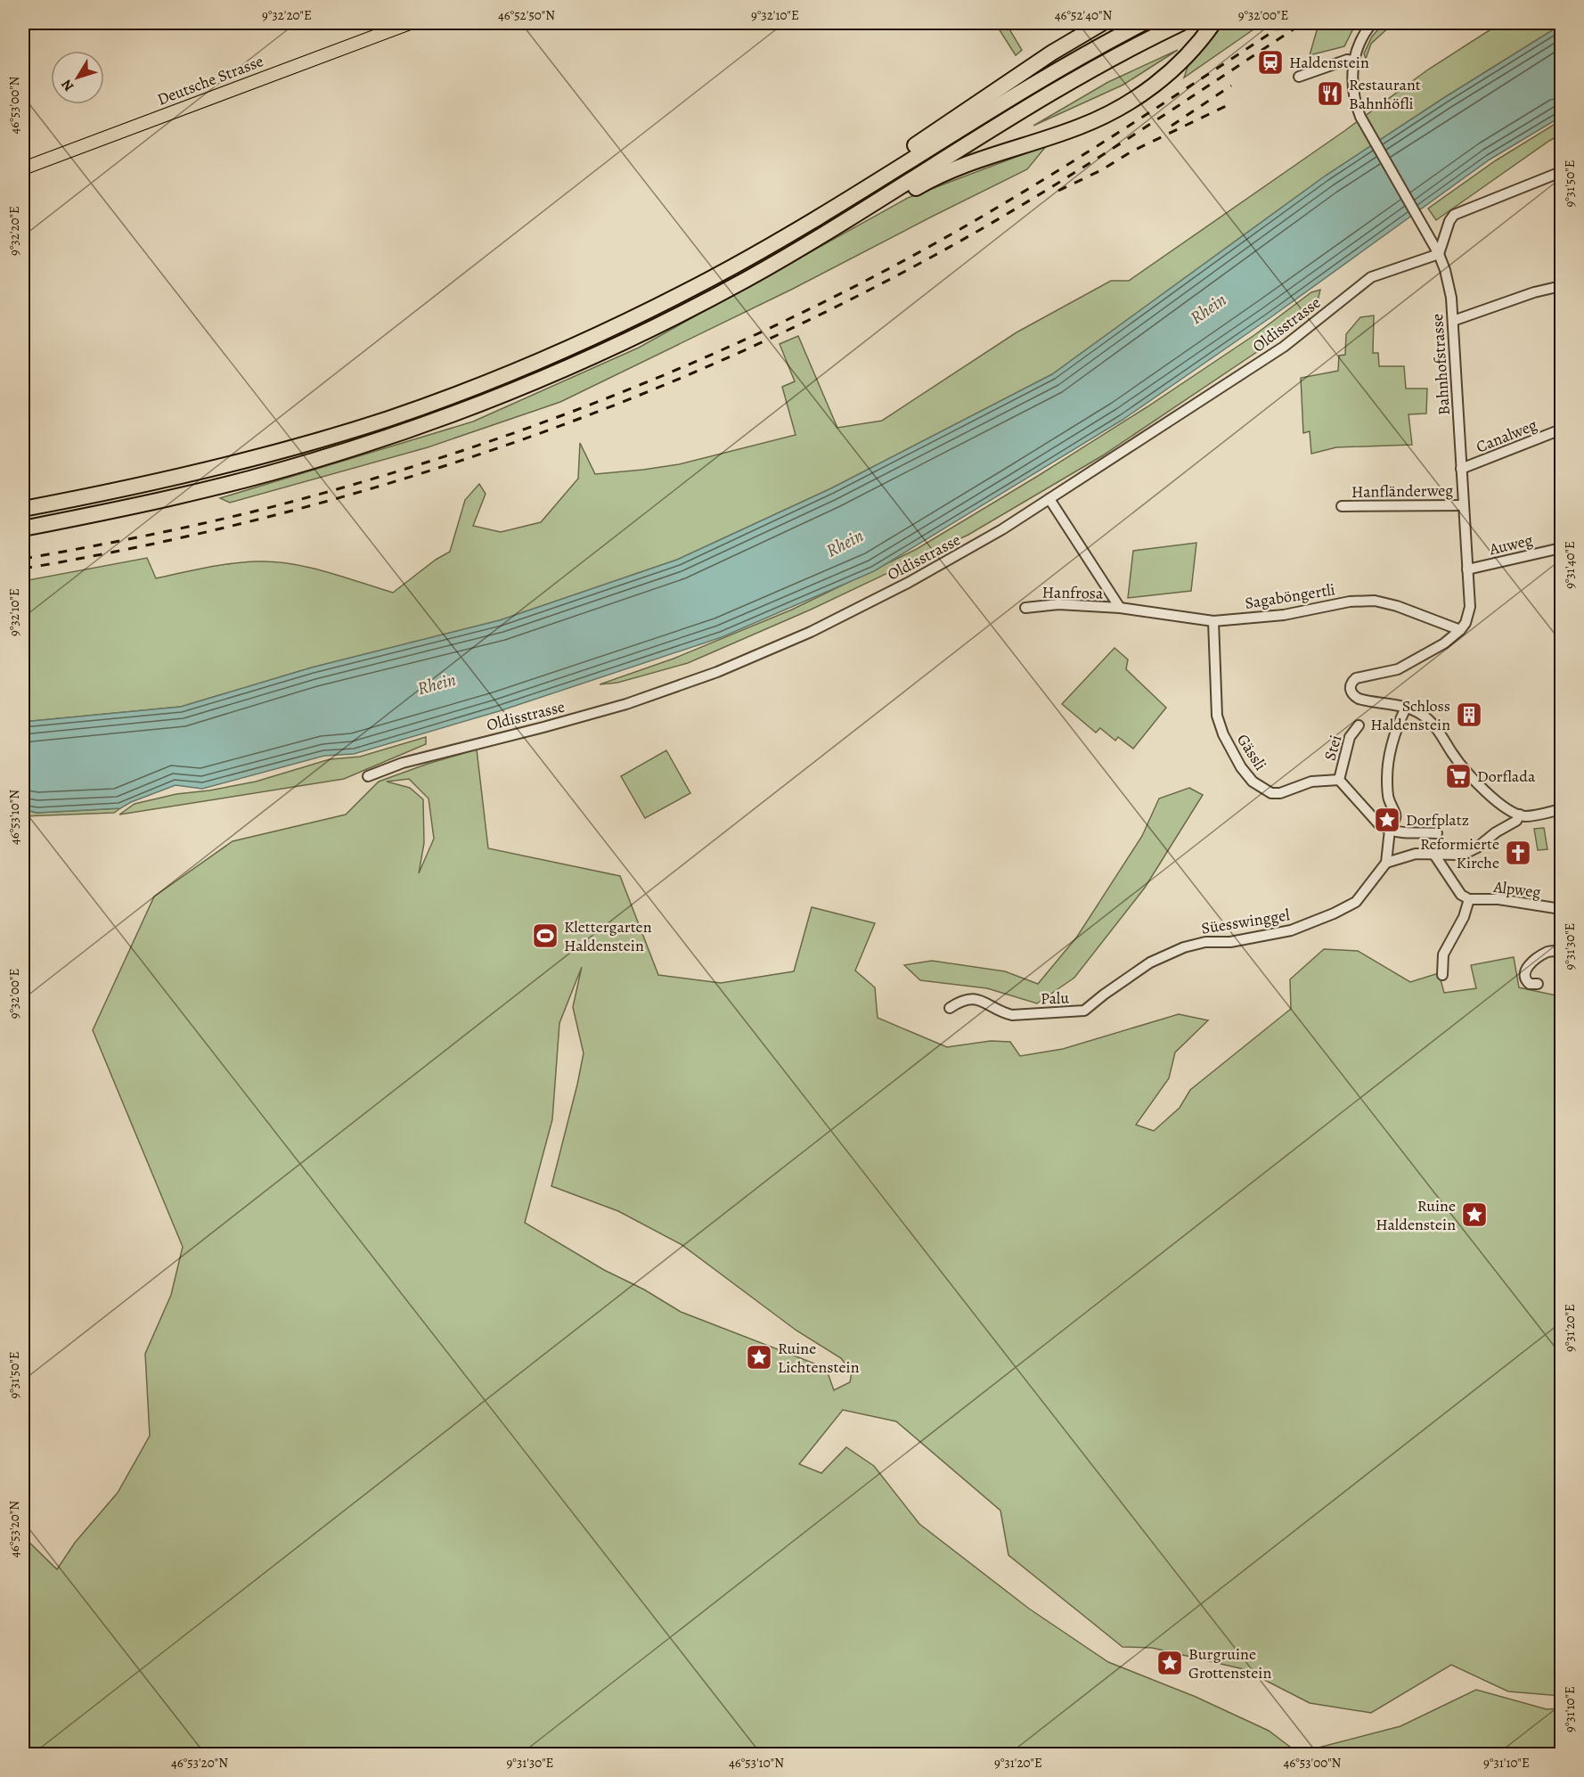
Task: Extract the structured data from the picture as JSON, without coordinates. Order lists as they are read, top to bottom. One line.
{"streets":{"main road":["Deutsche Strasse"],"street":["Oldisstrasse","Bahnhofstrasse","Canalweg","Hanfländerweg","Auweg","Hanfrosa","Sagaböngertli","Stei","Gässli","Alpweg","Süesswinggel","Palu"]},"crossings":[["Oldisstrasse","Bahnhofstrasse"],["Bahnhofstrasse","Canalweg"],["Bahnhofstrasse","Hanfländerweg"],["Bahnhofstrasse","Auweg"],["Bahnhofstrasse","Sagaböngertli"],["Hanfrosa","Sagaböngertli"],["Sagaböngertli","Gässli"],["Stei","Gässli"],["Süesswinggel","Palu"]],"water":["Rhein"],"places":{"station":["Haldenstein"],"restaurant":["Restaurant Bahnhöfli"],"building":["Schloss Haldenstein"],"supermarket":["Dorflada"],"place":["Dorfplatz","Ruine Haldenstein","Ruine Lichtenstein","Burgruine Grottenstein"],"church":["Reformierte Kirche"],"sports":["Klettergarten Haldenstein"]},"north":"bottom left","coordinates":["9°32'20\"E","46°52'50\"N","9°32'10\"E","46°52'40\"N","9°32'00\"E","46°53'00\"N","9°31'50\"E","9°31'40\"E","46°53'10\"N","9°31'30\"E","9°31'20\"E","46°53'20\"N","9°31'10\"E"]}
